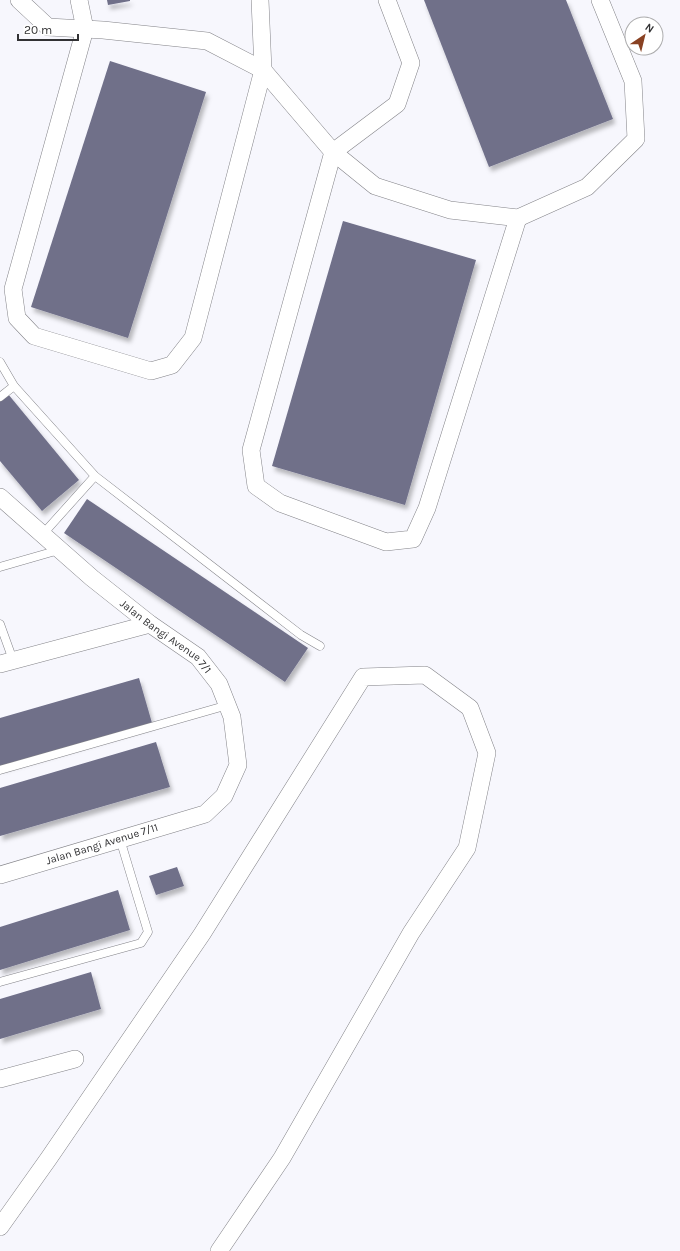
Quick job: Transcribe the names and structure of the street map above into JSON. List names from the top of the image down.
{
  "streets": {
    "street": ["Jalan Bangi Avenue 7/1", "Jalan Bangi Avenue 7/11"]
  },
  "crossings": [
    ["Jalan Bangi Avenue 7/1", "Jalan Bangi Avenue 7/11"]
  ],
  "scale_bar": "20 m",
  "north": "top right"
}
